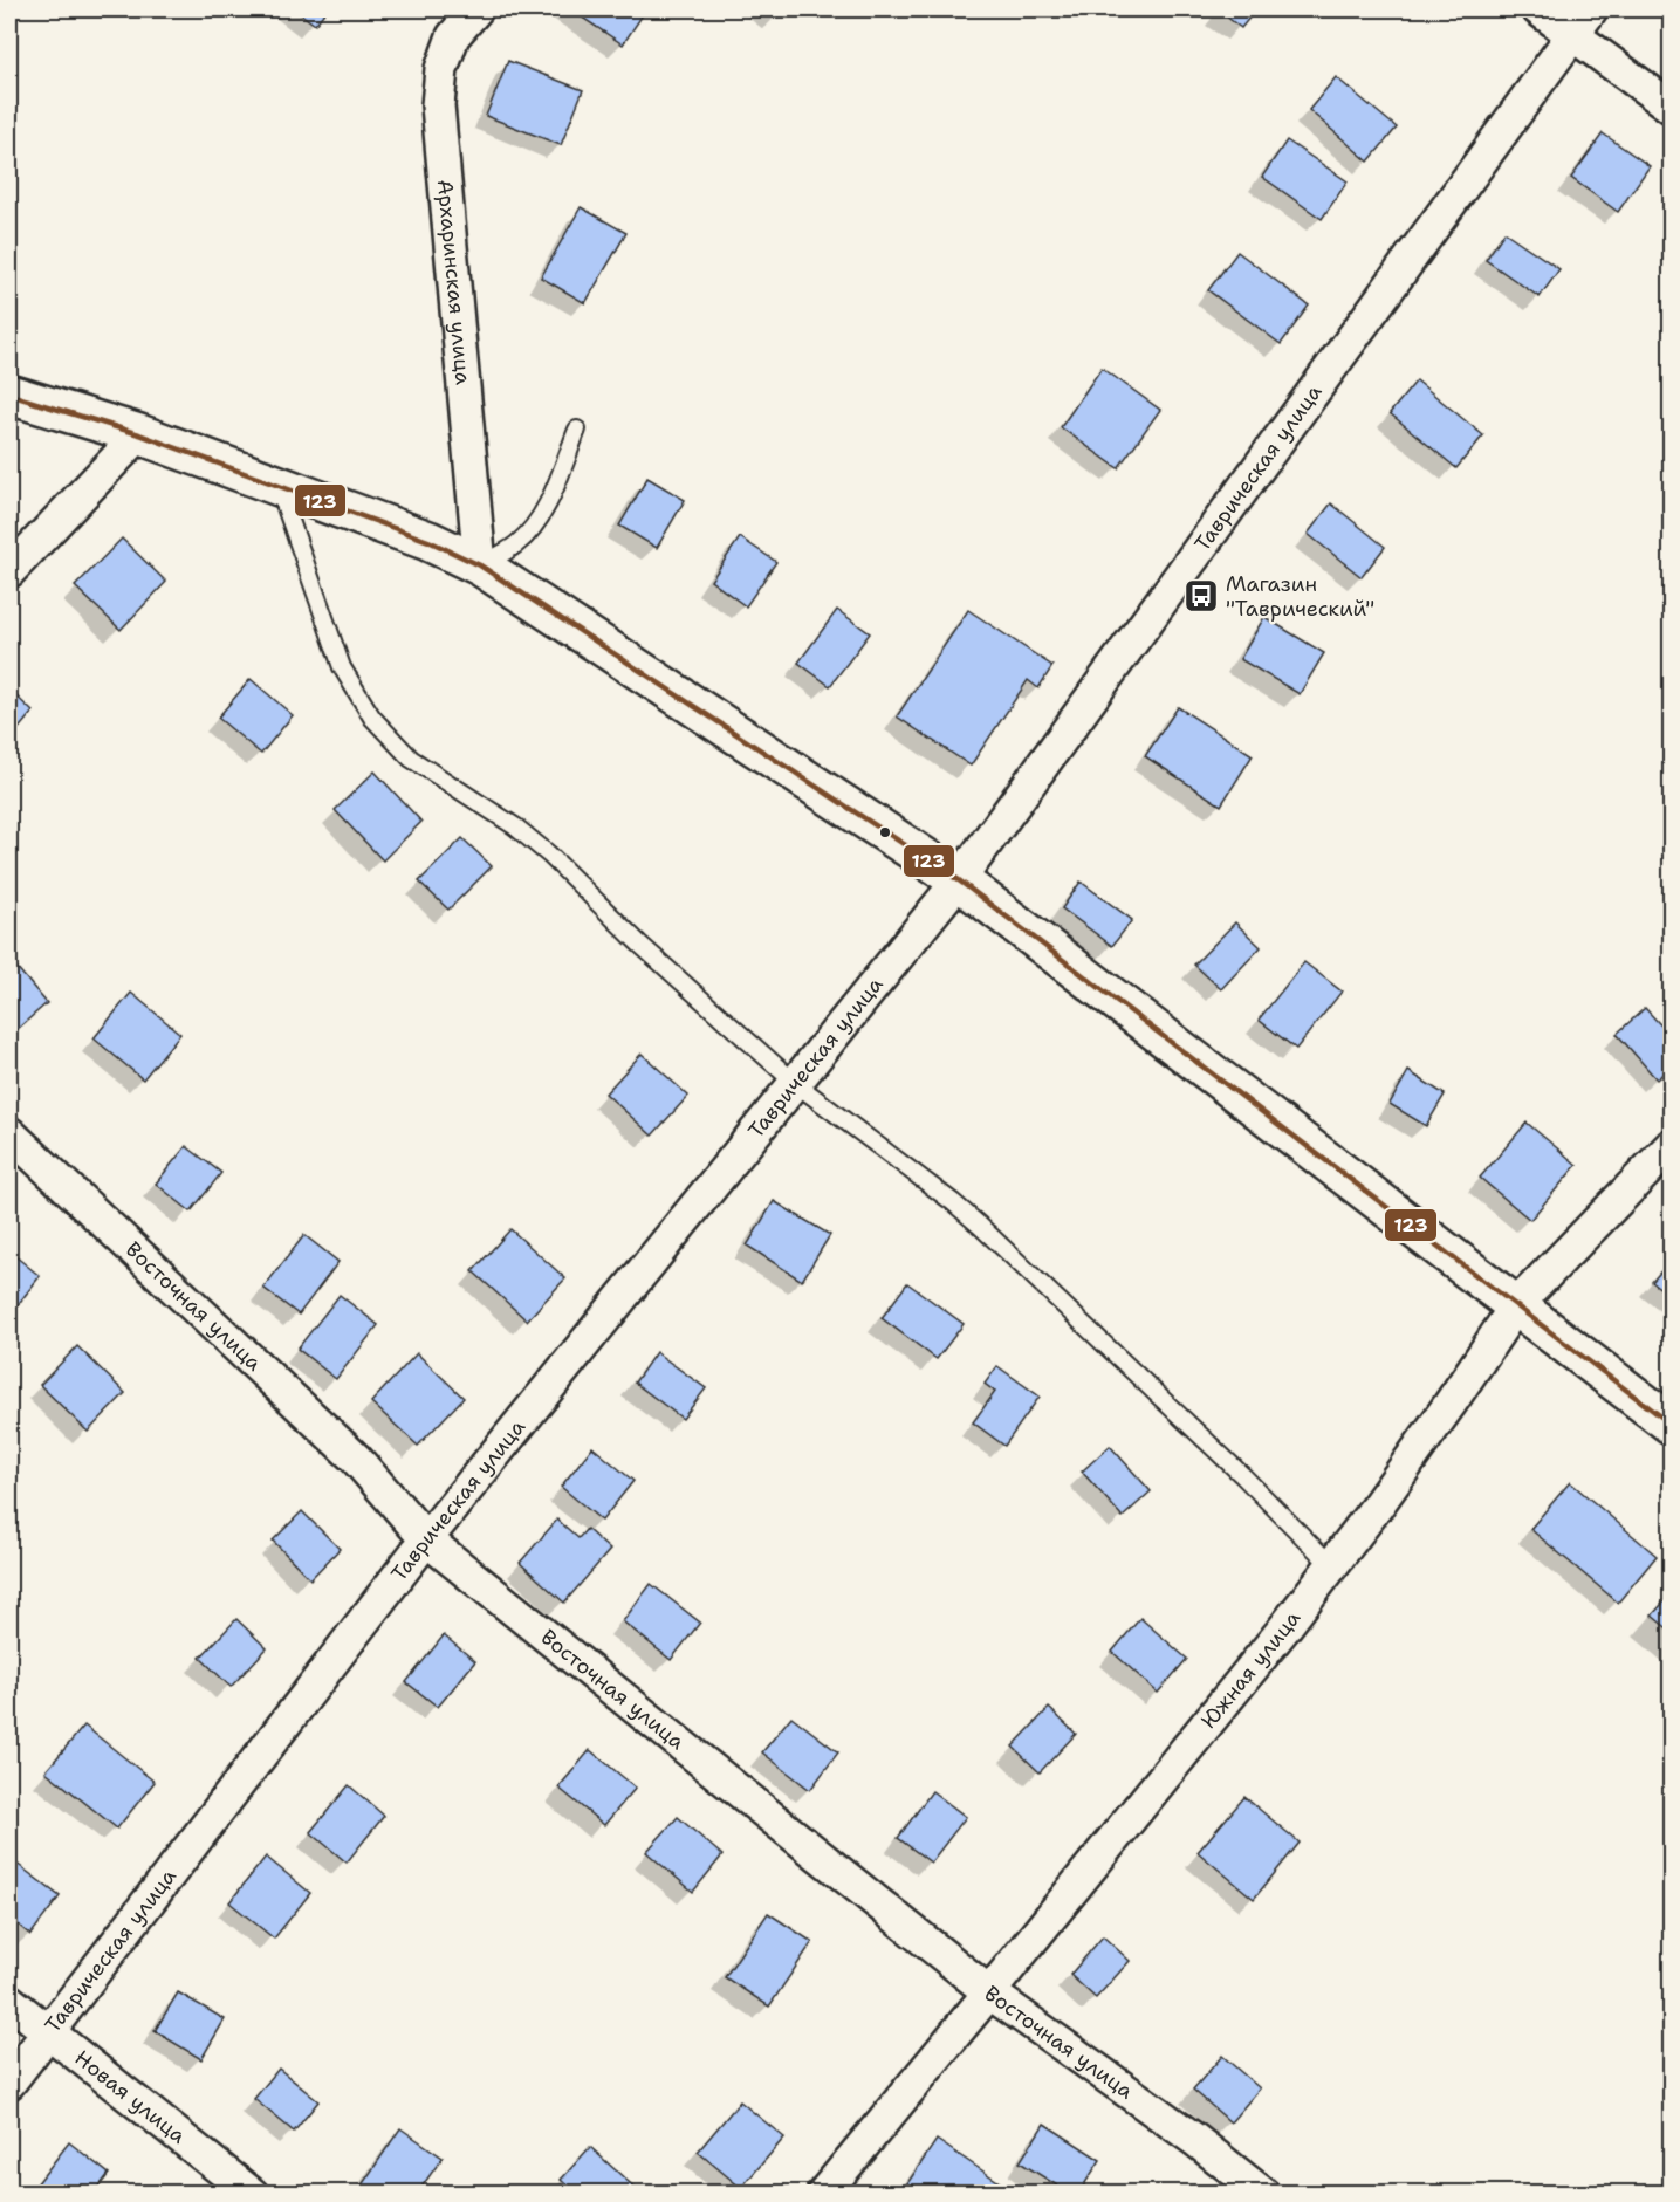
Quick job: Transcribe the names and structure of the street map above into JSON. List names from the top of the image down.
{
  "streets": {
    "street": [
      "Архаринская улица",
      "Таврическая улица",
      "Восточная улица",
      "Южная улица",
      "Новая улица"
    ]
  },
  "crossings": [
    ["Таврическая улица", "Восточная улица"],
    ["Таврическая улица", "Новая улица"],
    ["Восточная улица", "Южная улица"]
  ],
  "places": {
    "bus stop": ["Магазин \"Таврический\""]
  },
  "lines": ["transit line 123"]
}
